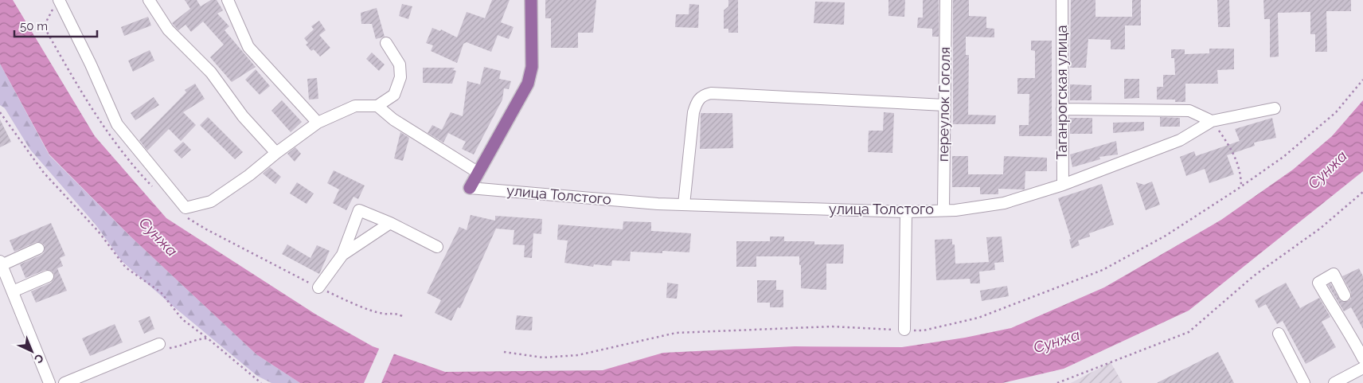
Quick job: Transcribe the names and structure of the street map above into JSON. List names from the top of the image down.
{
  "streets": {
    "street": ["Таганрогская улица", "переулок Гоголя", "улица Толстого"]
  },
  "crossings": [
    ["Таганрогская улица", "улица Толстого"],
    ["переулок Гоголя", "улица Толстого"]
  ],
  "water": ["Сунжа"],
  "scale_bar": "50 m",
  "north": "bottom right"
}
